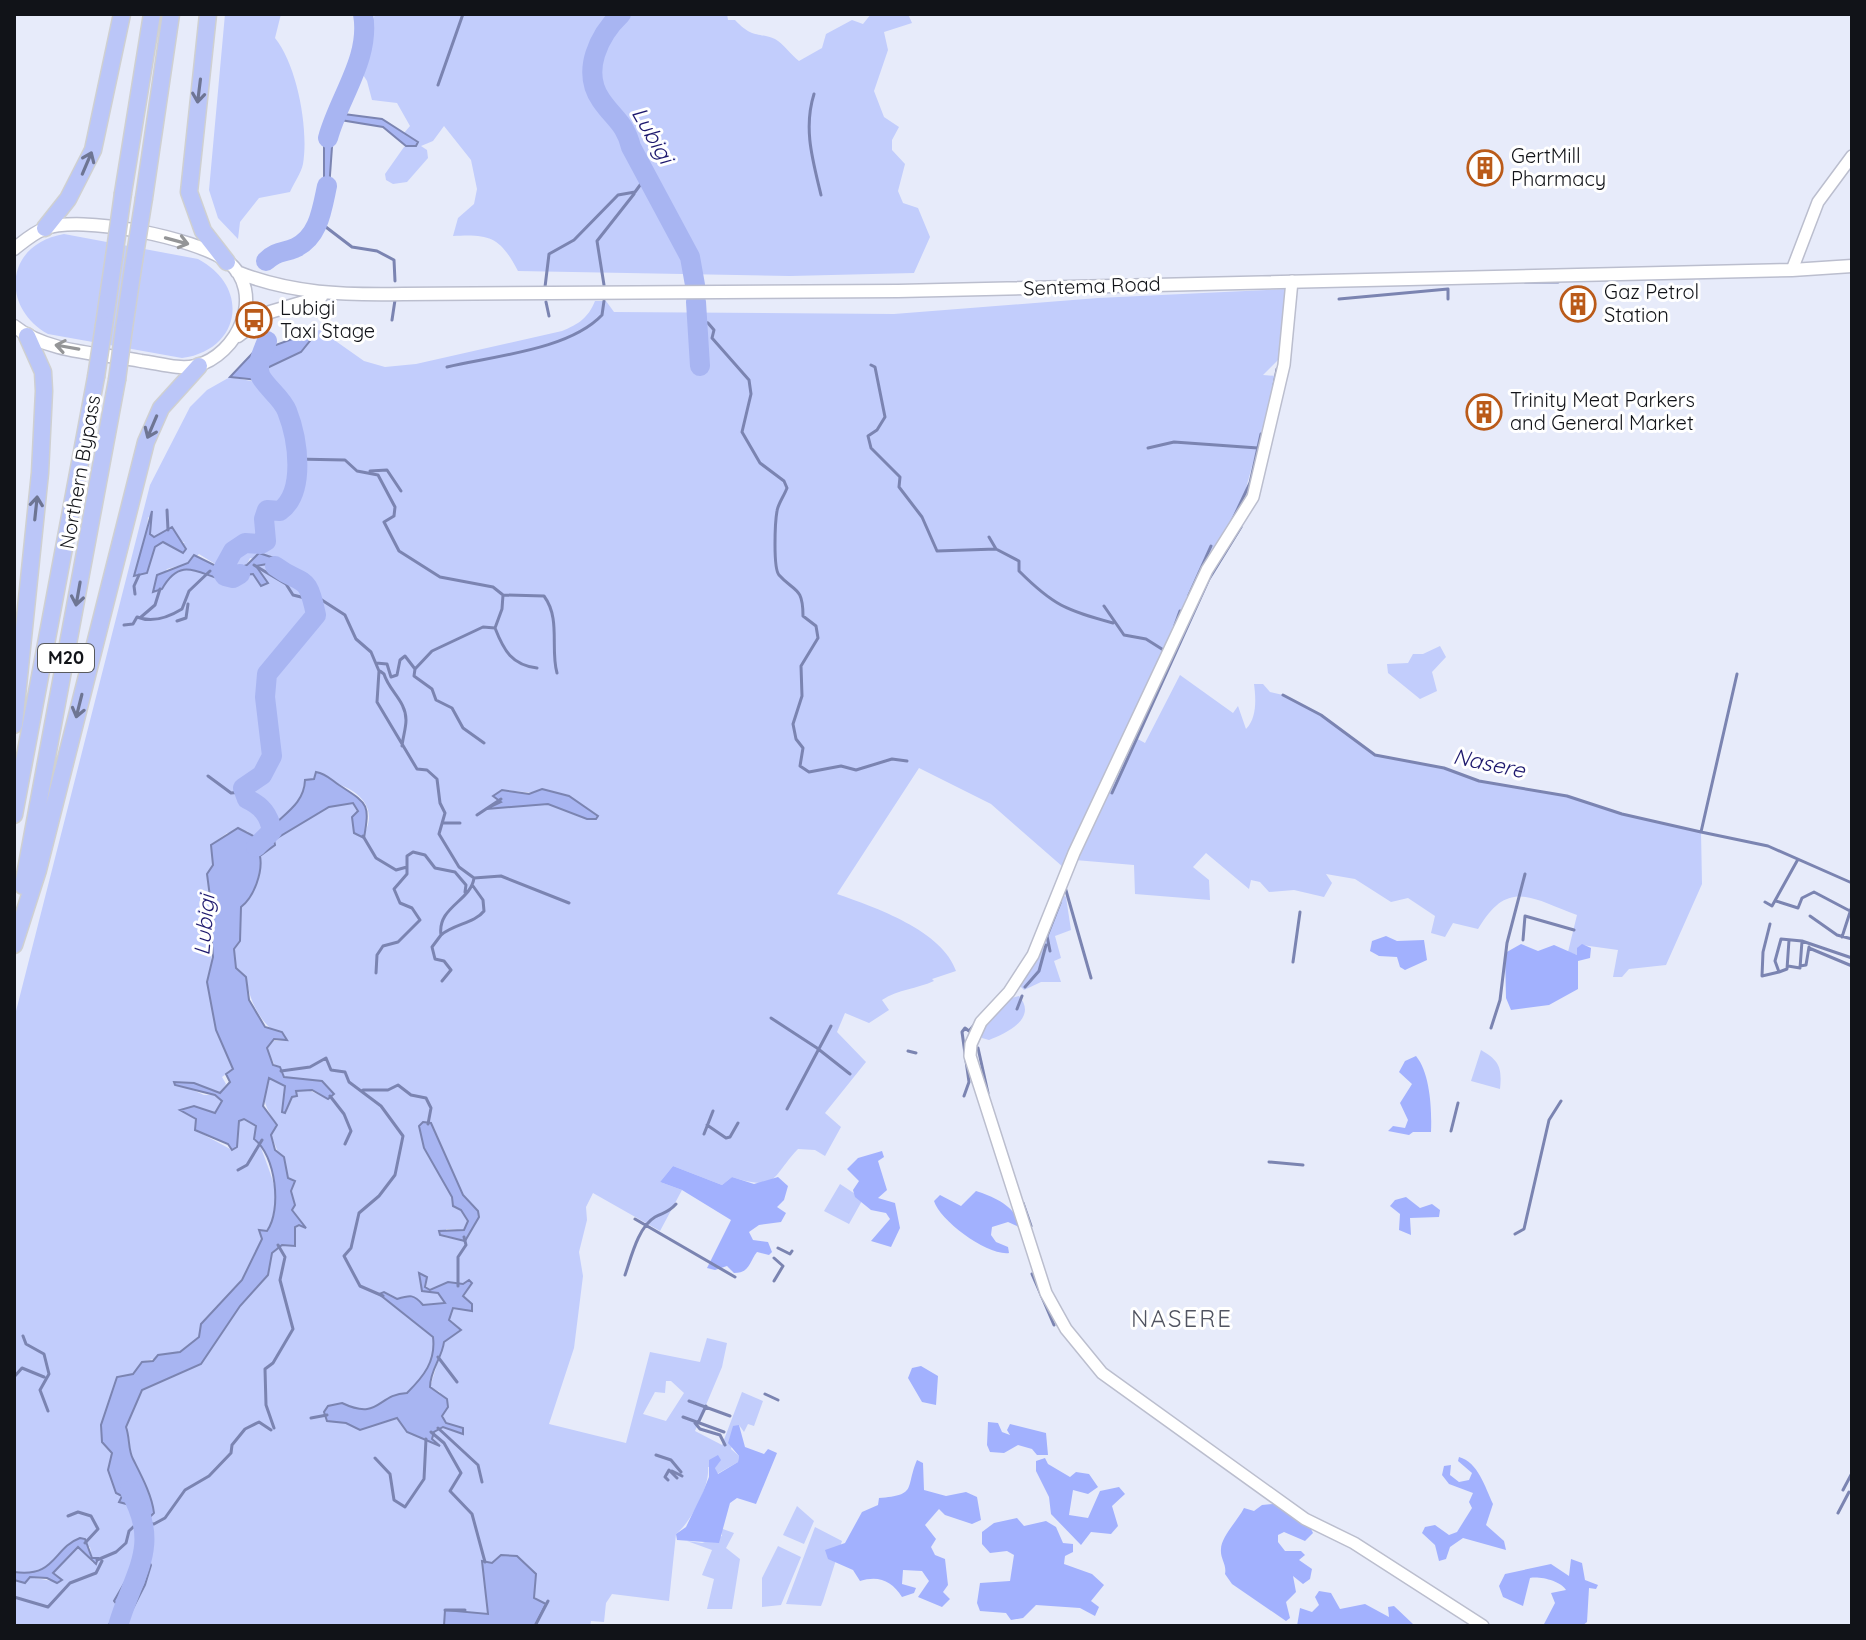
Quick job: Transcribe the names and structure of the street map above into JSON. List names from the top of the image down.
{
  "streets": {
    "highway": ["Northern Bypass", "M20"],
    "main road": ["Sentema Road"]
  },
  "districts": ["NASERE"],
  "water": ["Lubigi", "Nasere"],
  "places": {
    "building": ["GertMill Pharmacy", "Gaz Petrol Station", "Trinity Meat Parkers and General Market"],
    "bus stop": ["Lubigi Taxi Stage"]
  }
}
